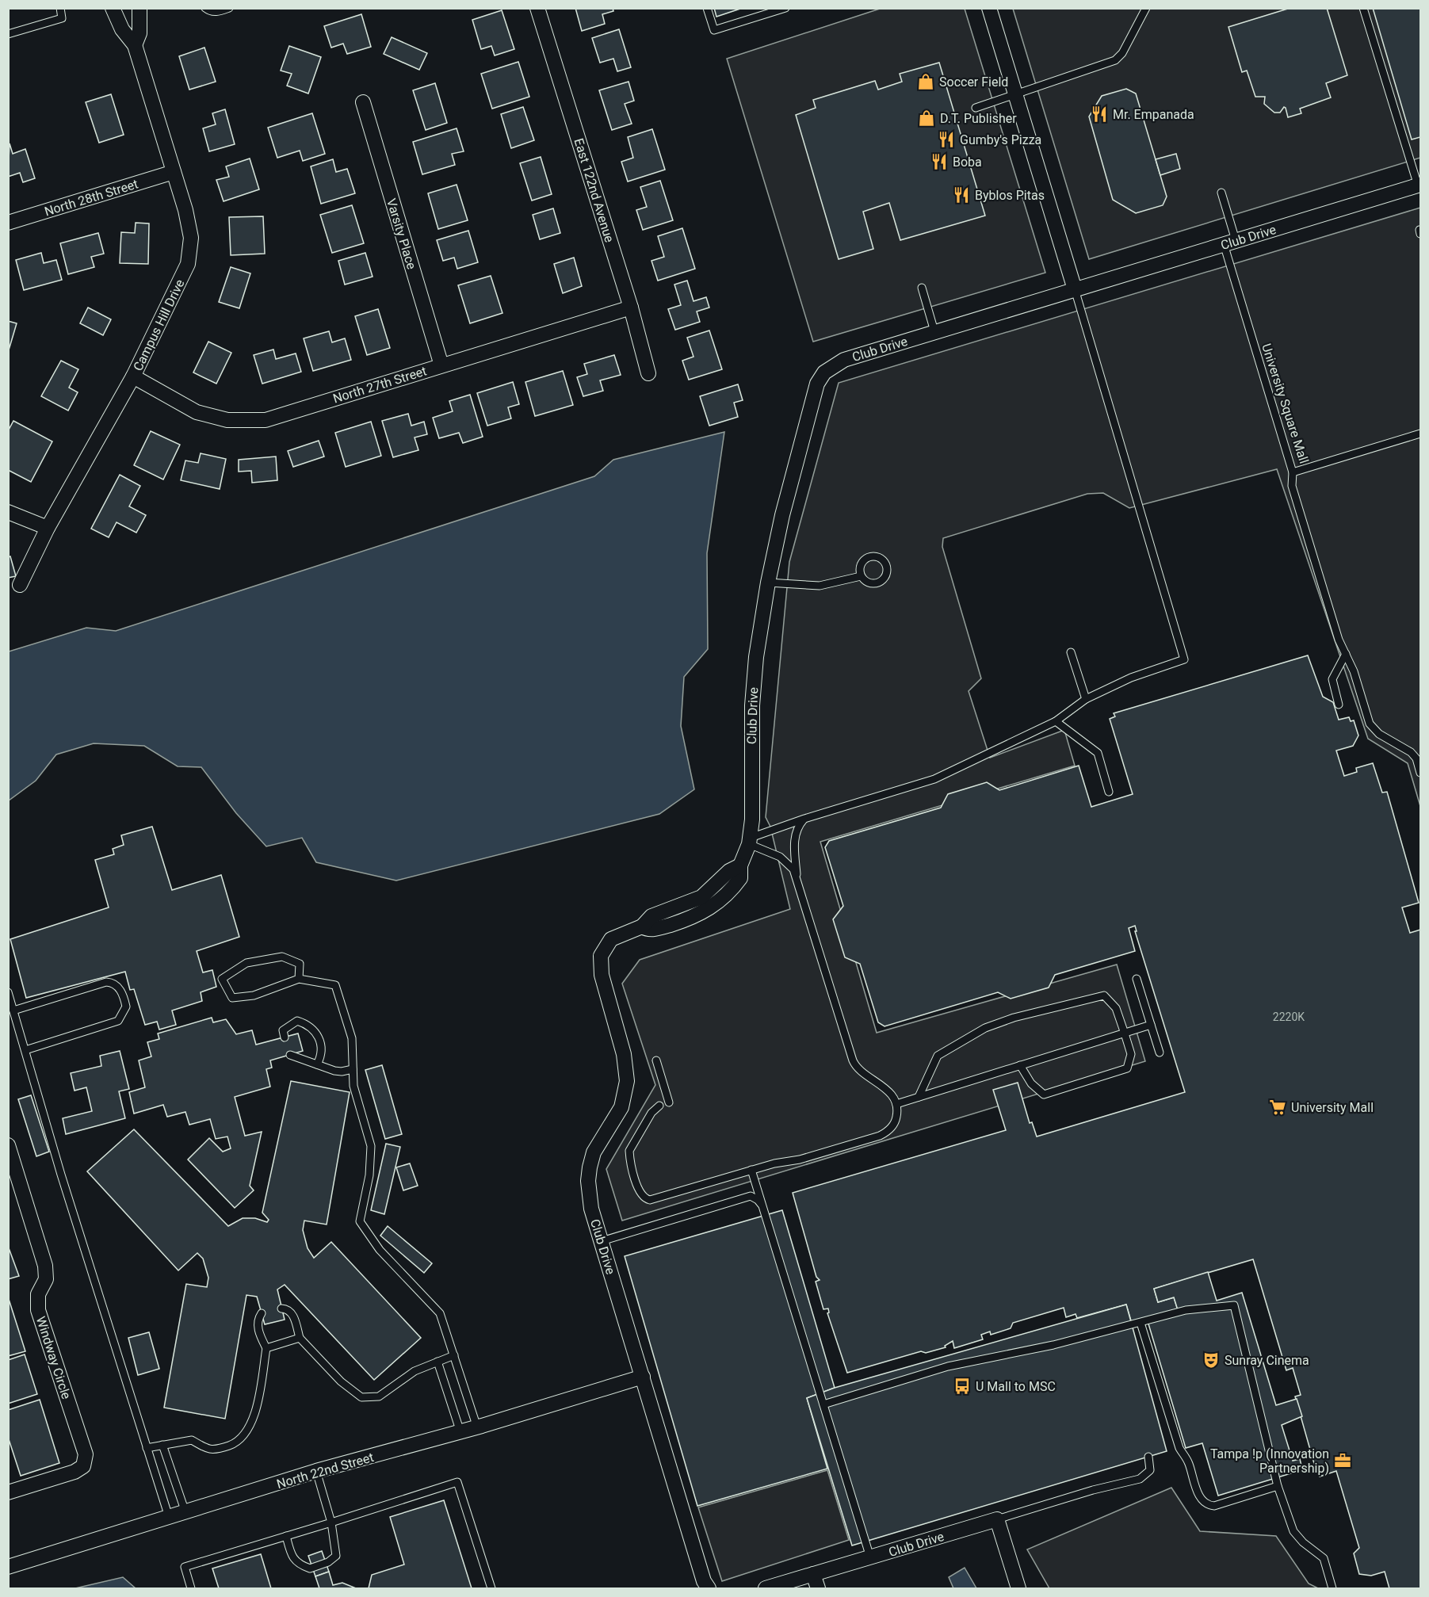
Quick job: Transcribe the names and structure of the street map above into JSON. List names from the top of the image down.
{
  "streets": {
    "street": [
      "East 122nd Avenue",
      "North 28th Street",
      "Varsity Place",
      "Club Drive",
      "Campus Hill Drive",
      "North 27th Street",
      "Windway Circle",
      "North 22nd Street"
    ],
    "lane": ["University Square Mall"]
  },
  "crossings": [
    ["East 122nd Avenue", "North 27th Street"],
    ["North 28th Street", "Campus Hill Drive"],
    ["Varsity Place", "North 27th Street"],
    ["Club Drive", "University Square Mall"],
    ["Club Drive", "North 22nd Street"],
    ["Campus Hill Drive", "North 27th Street"]
  ],
  "places": {
    "shop": ["Soccer Field", "D.T. Publisher"],
    "restaurant": [
      "Mr. Empanada",
      "Gumby's Pizza",
      "Boba",
      "Byblos Pitas"
    ],
    "supermarket": ["University Mall"],
    "theatre": ["Sunray Cinema"],
    "bus stop": ["U Mall to MSC"],
    "office": ["Tampa !p (Innovation Partnership)"]
  },
  "house_numbers": ["2220K"]
}
